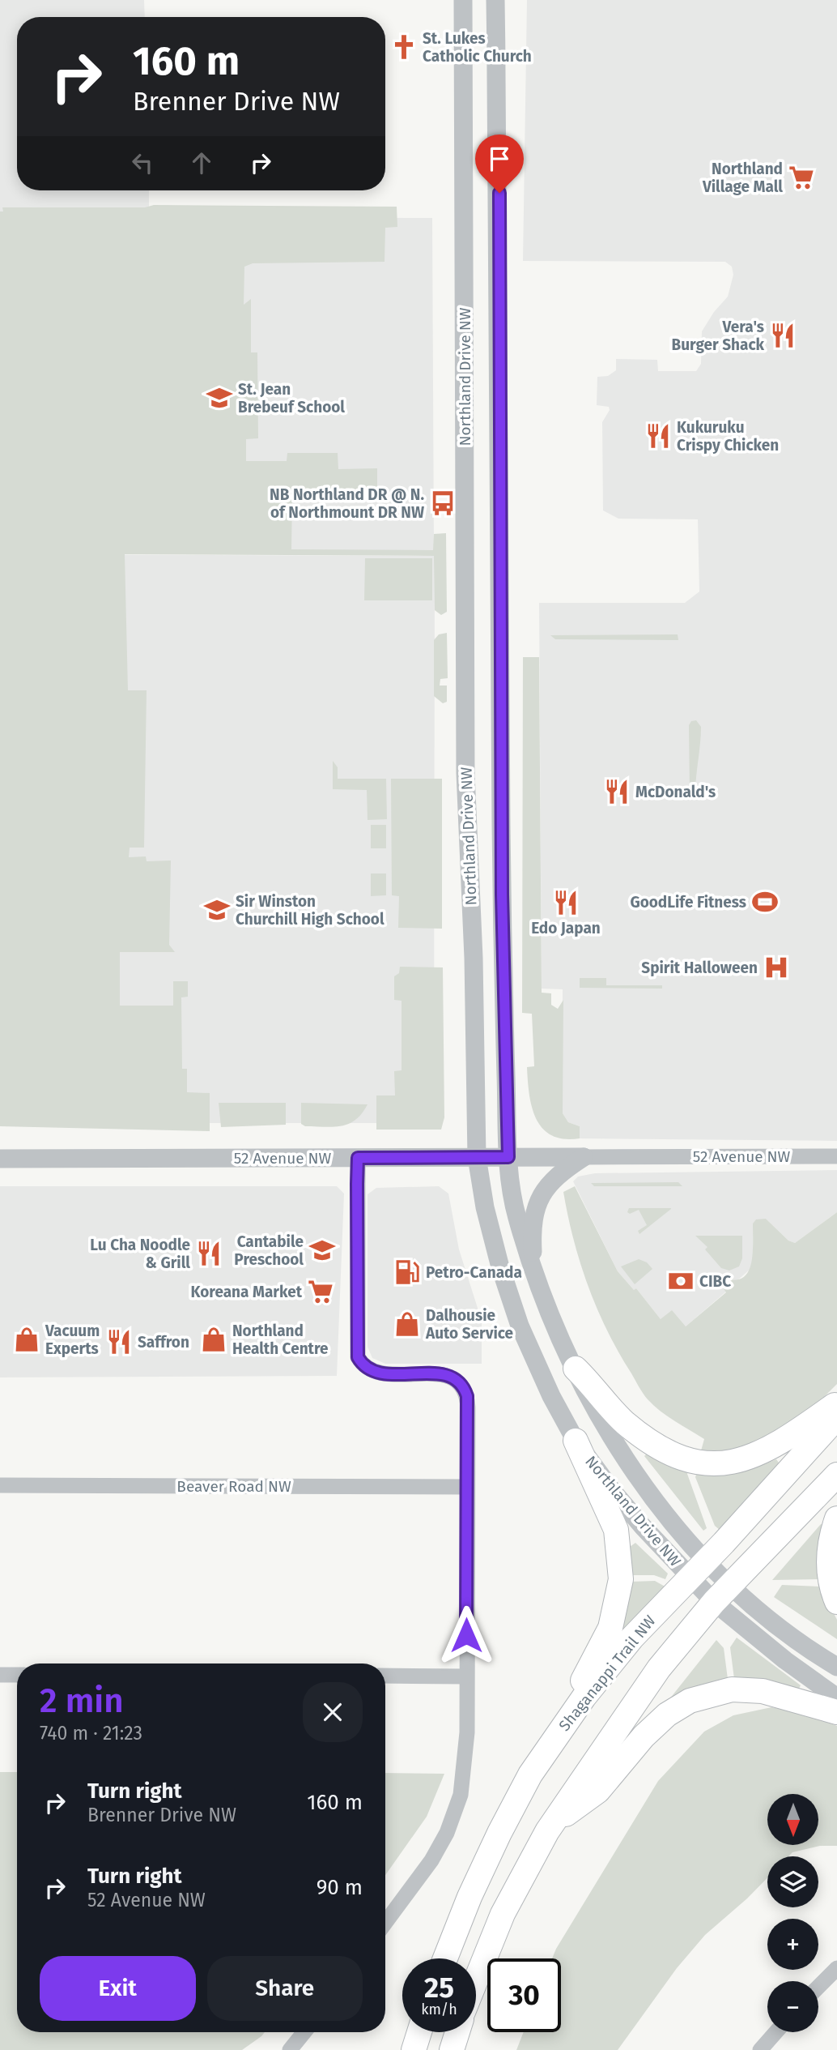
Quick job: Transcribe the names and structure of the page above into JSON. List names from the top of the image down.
{
  "streets": {
    "main road": ["Shaganappi Trail NW"],
    "street": ["Northland Drive NW", "52 Avenue NW", "Beaver Road NW"]
  },
  "crossings": [
    ["Northland Drive NW", "52 Avenue NW"],
    ["Northland Drive NW", "Shaganappi Trail NW"]
  ],
  "places": {
    "church": ["St. Lukes Catholic Church"],
    "supermarket": ["Northland Village Mall", "Koreana Market"],
    "restaurant": [
      "Vera's Burger Shack",
      "Kukuruku Crispy Chicken",
      "McDonald's",
      "Edo Japan",
      "Lu Cha Noodle & Grill",
      "Saffron"
    ],
    "school or university": ["St. Jean Brebeuf School", "Sir Winston Churchill High School", "Cantabile Preschool"],
    "bus stop": ["NB Northland DR @ N. of Northmount DR NW"],
    "sports": ["GoodLife Fitness"],
    "hospital": ["Spirit Halloween"],
    "fuel station": ["Petro-Canada"],
    "bank": ["CIBC"],
    "shop": ["Dalhousie Auto Service", "Vacuum Experts", "Northland Health Centre"]
  },
  "north": "bottom",
  "page": {
    "turn": ["160 m", "Brenner Drive NW"],
    "heading": ["2 min", "740 m · 21:23"],
    "list": [
      {
        "name": "Turn right",
        "note": "Brenner Drive NW",
        "value": "160 m"
      },
      {
        "name": "Turn right",
        "note": "52 Avenue NW",
        "value": "90 m"
      }
    ],
    "map_buttons": ["+", "−"],
    "buttons": ["Exit", "Share"],
    "speed": "25 km/h",
    "limit": "30"
  }
}
